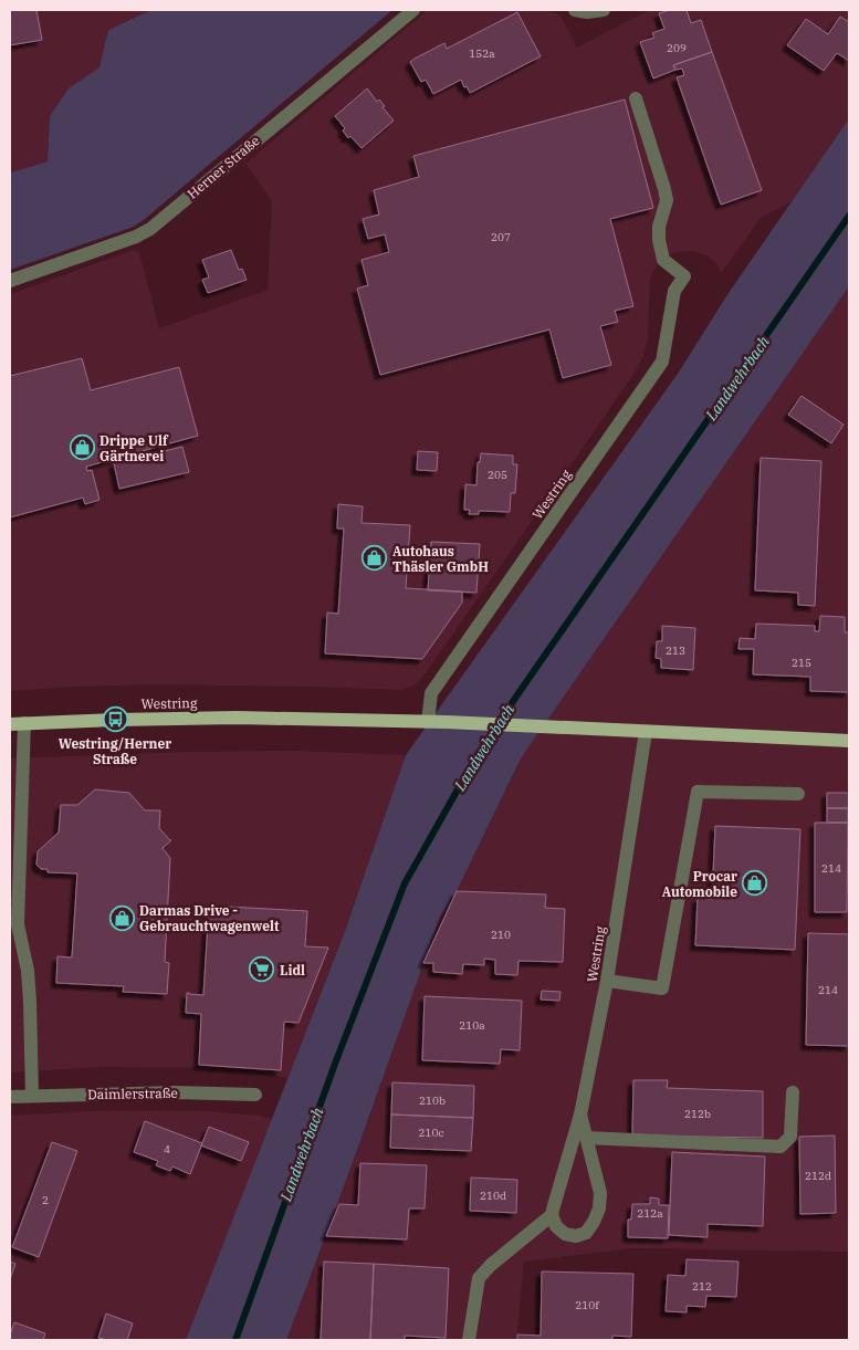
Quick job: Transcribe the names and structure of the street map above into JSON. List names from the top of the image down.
{
  "streets": {
    "main road": ["Westring"],
    "street": ["Herner Straße", "Daimlerstraße"]
  },
  "water": ["Landwehrbach"],
  "places": {
    "shop": [
      "Drippe Ulf Gärtnerei",
      "Autohaus Thäsler GmbH",
      "Procar Automobile",
      "Darmas Drive - Gebrauchtwagenwelt"
    ],
    "bus stop": ["Westring/Herner Straße"],
    "supermarket": ["Lidl"]
  },
  "house_numbers": [
    "209",
    "152a",
    "207",
    "205",
    "213",
    "215",
    "214",
    "210",
    "214",
    "210a",
    "210b",
    "212b",
    "210c",
    "4",
    "212d",
    "210d",
    "2",
    "212a",
    "212",
    "210f"
  ]
}
